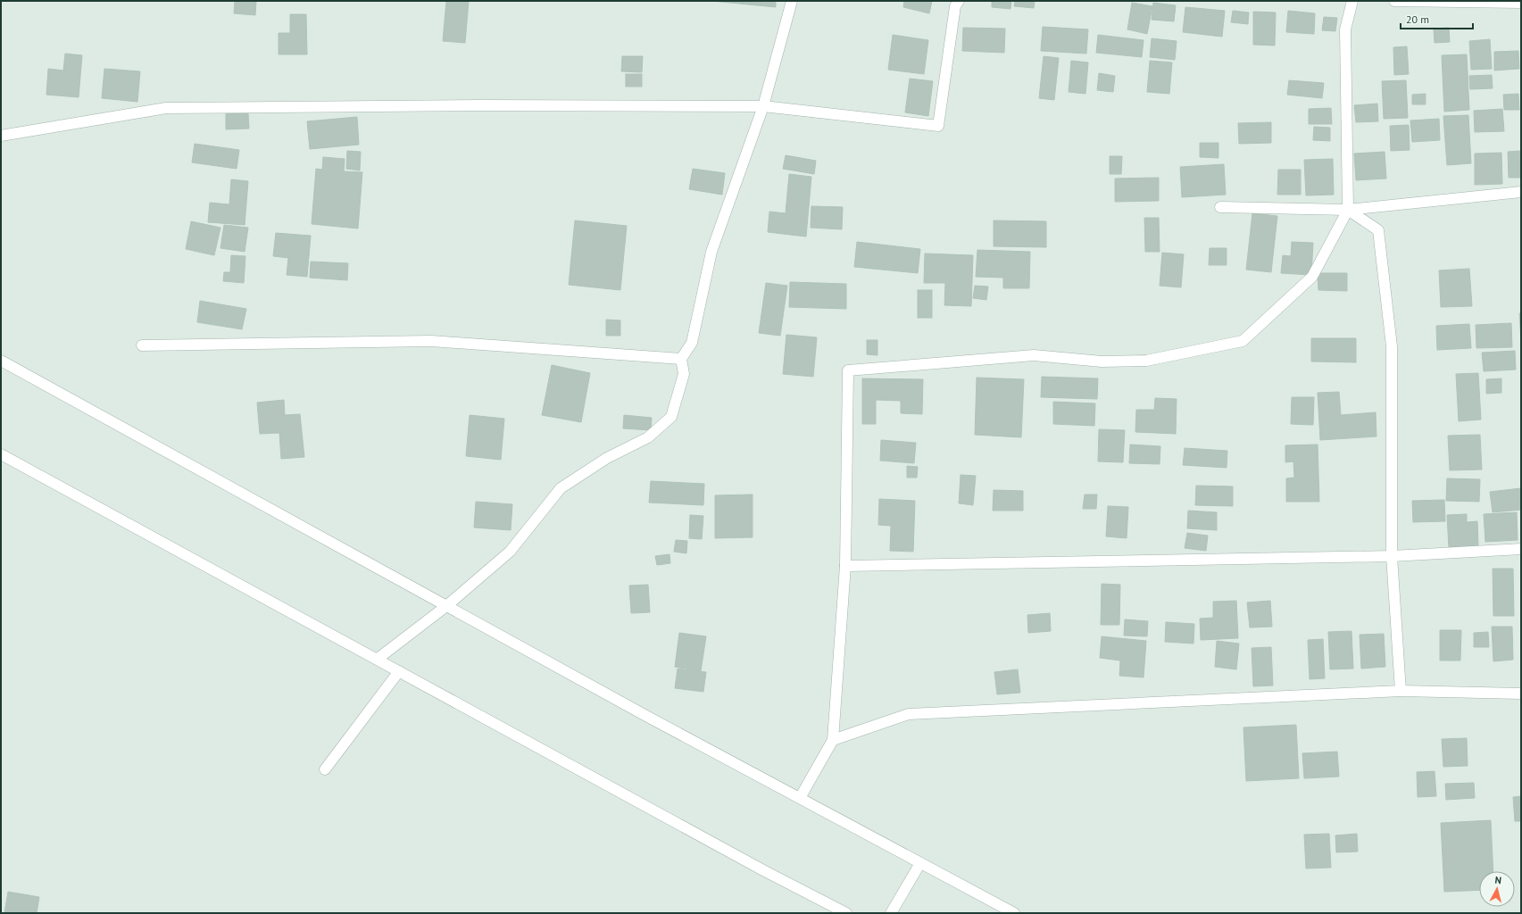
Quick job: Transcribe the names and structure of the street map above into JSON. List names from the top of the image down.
{
  "scale_bar": "20 m",
  "north": "top"
}
